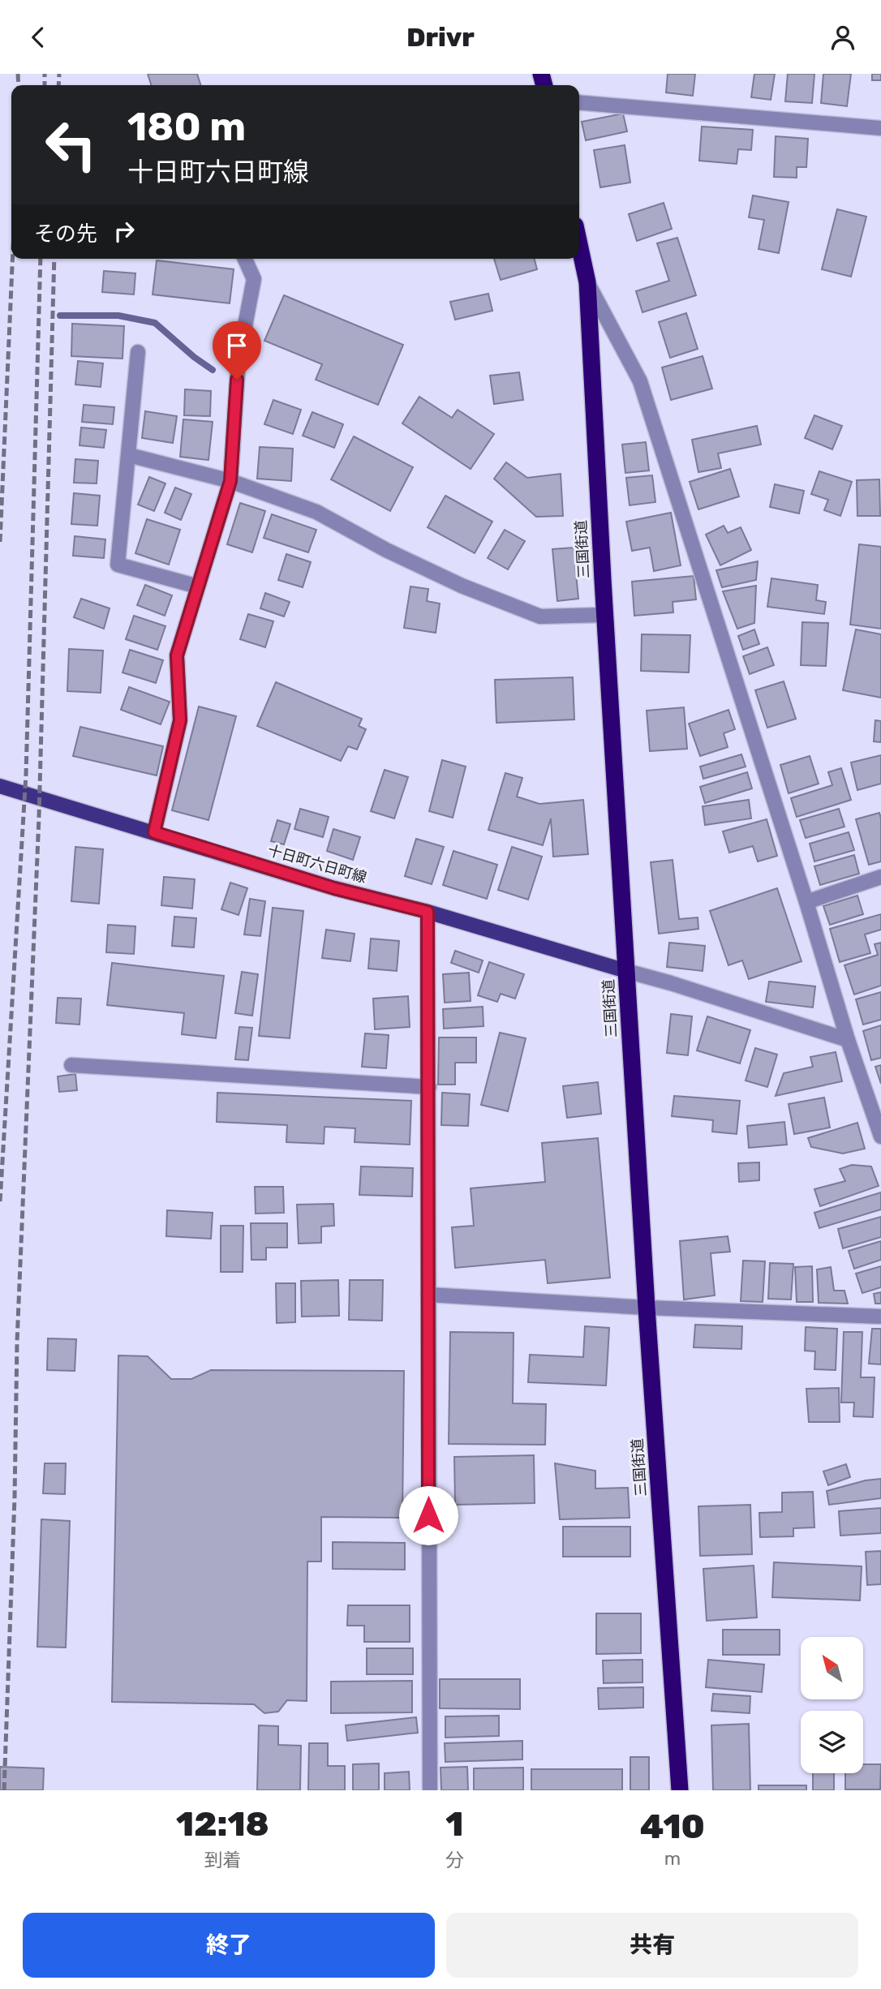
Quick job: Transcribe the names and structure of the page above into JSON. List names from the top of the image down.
{
  "streets": {
    "highway": ["三国街道"],
    "main road": ["十日町六日町線"]
  },
  "crossings": [
    ["三国街道", "十日町六日町線"]
  ],
  "north": "top left",
  "page": {
    "header": "Drivr",
    "turn": ["180 m", "十日町六日町線"],
    "then": "その先",
    "eta": [
      "12:18",
      "到着",
      "1",
      "分",
      "410",
      "m"
    ],
    "buttons": ["終了", "共有"]
  }
}
